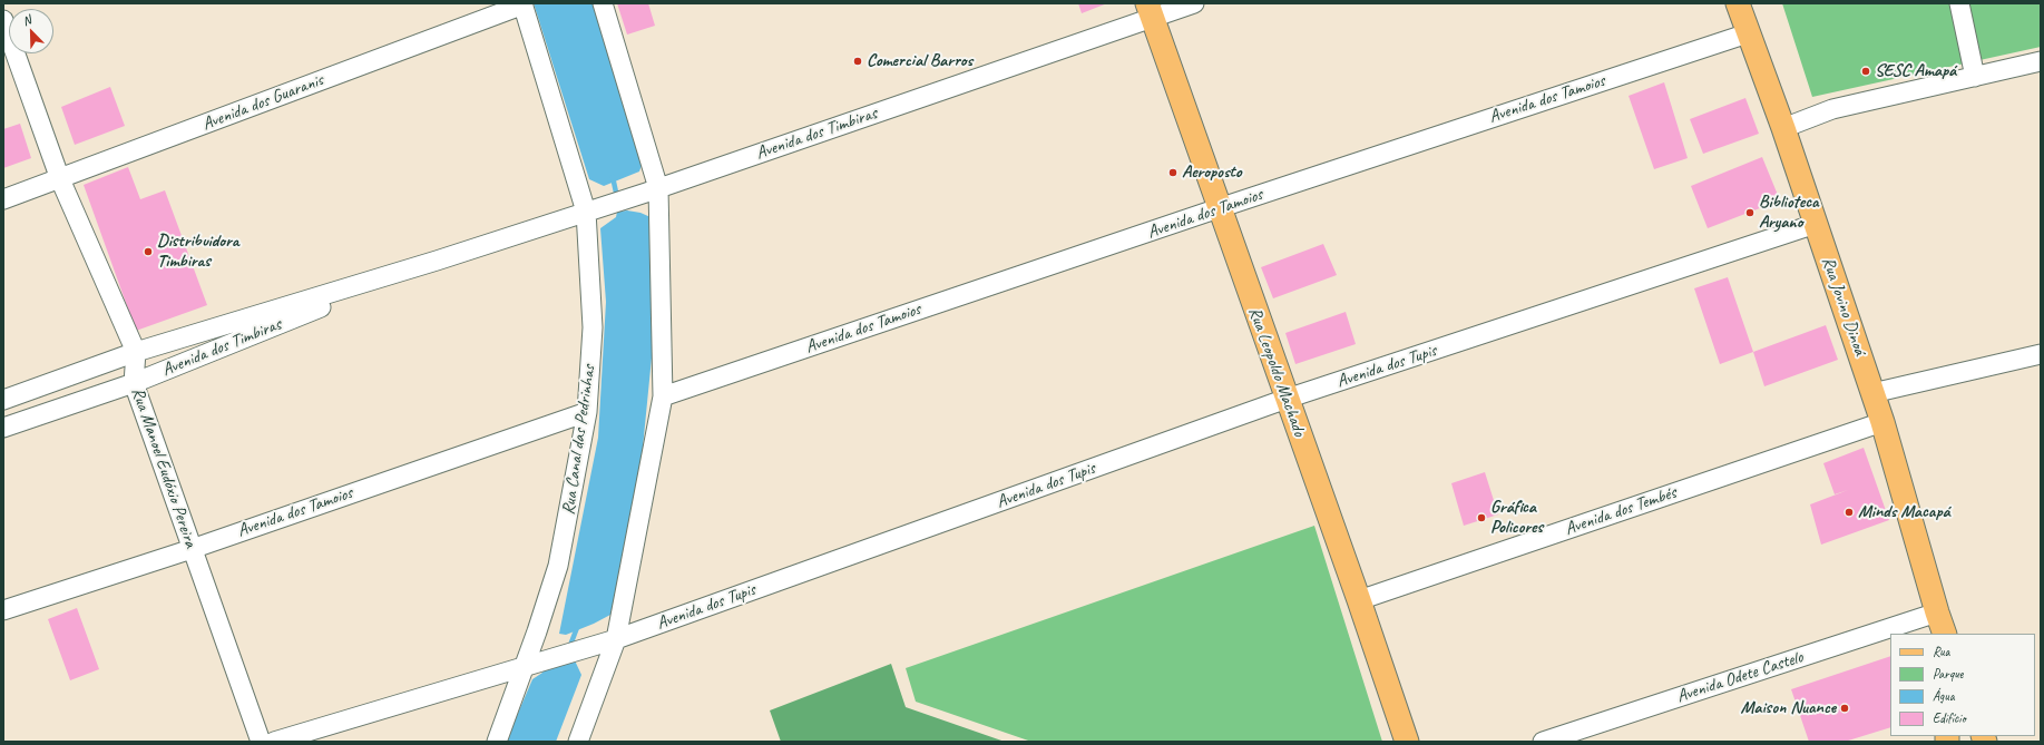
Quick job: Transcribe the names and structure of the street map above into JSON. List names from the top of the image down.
{
  "streets": {
    "main road": ["Rua Jovino Dinoá", "Rua Leopoldo Machado"],
    "street": [
      "Avenida dos Tamoios",
      "Avenida dos Guaranis",
      "Avenida dos Timbiras",
      "Avenida dos Tupis",
      "Rua Canal das Pedrinhas",
      "Rua Manoel Eudóxio Pereira",
      "Avenida dos Tembés",
      "Avenida Odete Castelo"
    ]
  },
  "crossings": [
    ["Avenida dos Tamoios", "Rua Jovino Dinoá"],
    ["Avenida dos Tamoios", "Rua Leopoldo Machado"],
    ["Avenida dos Tamoios", "Rua Canal das Pedrinhas"],
    ["Avenida dos Tamoios", "Rua Manoel Eudóxio Pereira"],
    ["Avenida dos Guaranis", "Rua Canal das Pedrinhas"],
    ["Avenida dos Guaranis", "Rua Manoel Eudóxio Pereira"],
    ["Avenida dos Timbiras", "Rua Leopoldo Machado"],
    ["Avenida dos Timbiras", "Rua Canal das Pedrinhas"],
    ["Avenida dos Timbiras", "Rua Manoel Eudóxio Pereira"],
    ["Rua Jovino Dinoá", "Avenida dos Tupis"],
    ["Rua Jovino Dinoá", "Avenida dos Tembés"],
    ["Rua Jovino Dinoá", "Avenida Odete Castelo"],
    ["Avenida dos Tupis", "Rua Leopoldo Machado"],
    ["Avenida dos Tupis", "Rua Canal das Pedrinhas"],
    ["Rua Leopoldo Machado", "Avenida dos Tembés"]
  ],
  "places": [
    "Comercial Barros",
    "SESC Amapá",
    "Aeroposto",
    "Biblioteca Aryano",
    "Distribuidora Timbiras",
    "Minds Macapá",
    "Gráfica Policores",
    "Maison Nuance"
  ],
  "legend": [
    "Rua",
    "Parque",
    "Água",
    "Edifício"
  ],
  "north": "top left"
}
